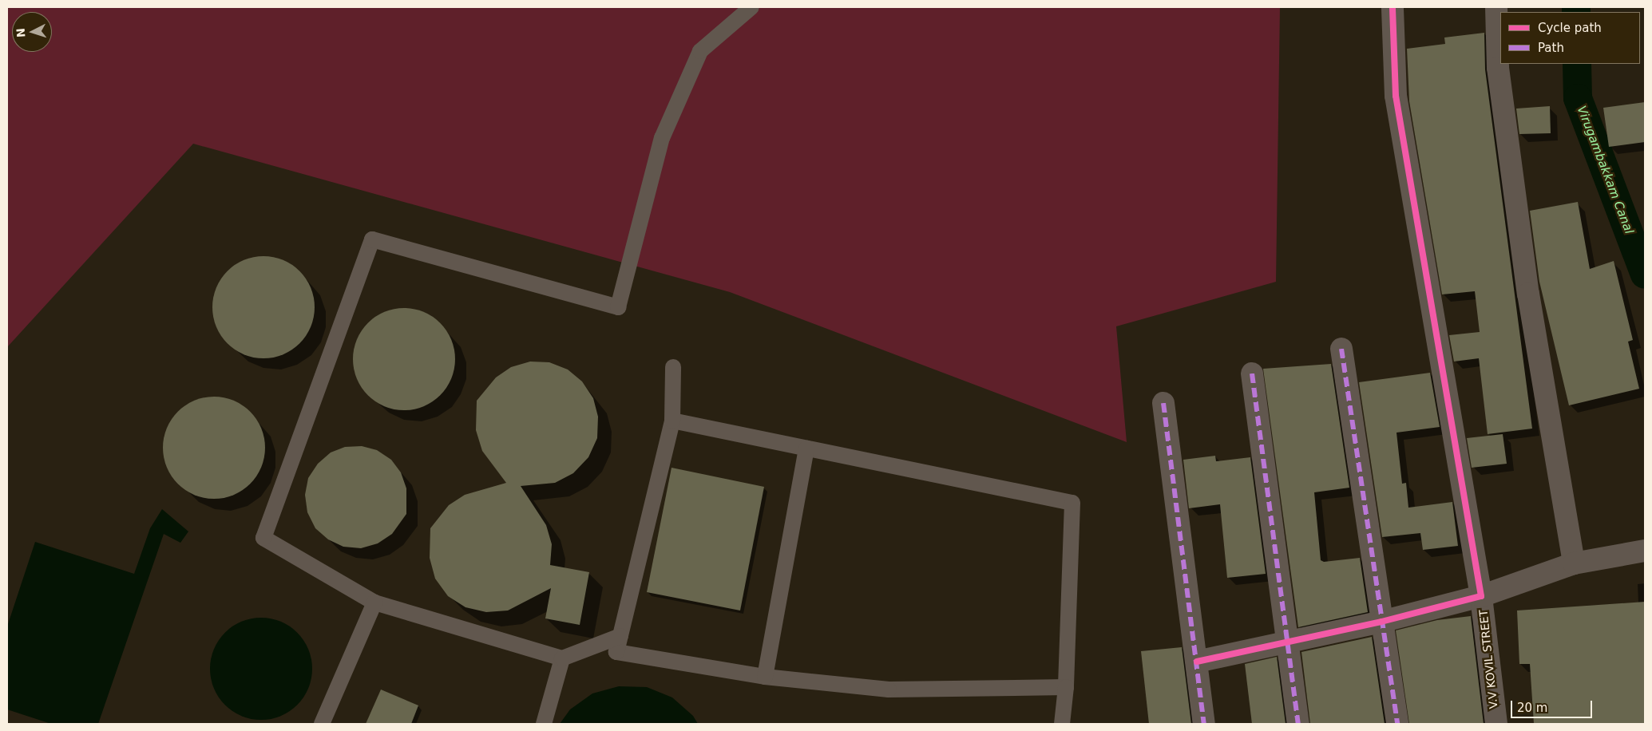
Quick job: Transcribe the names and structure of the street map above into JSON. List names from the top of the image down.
{
  "streets": {
    "street": ["V.V KOVIL STREET"]
  },
  "water": ["Virugambakkam Canal"],
  "legend": ["Cycle path", "Path"],
  "scale_bar": "20 m",
  "north": "left"
}
